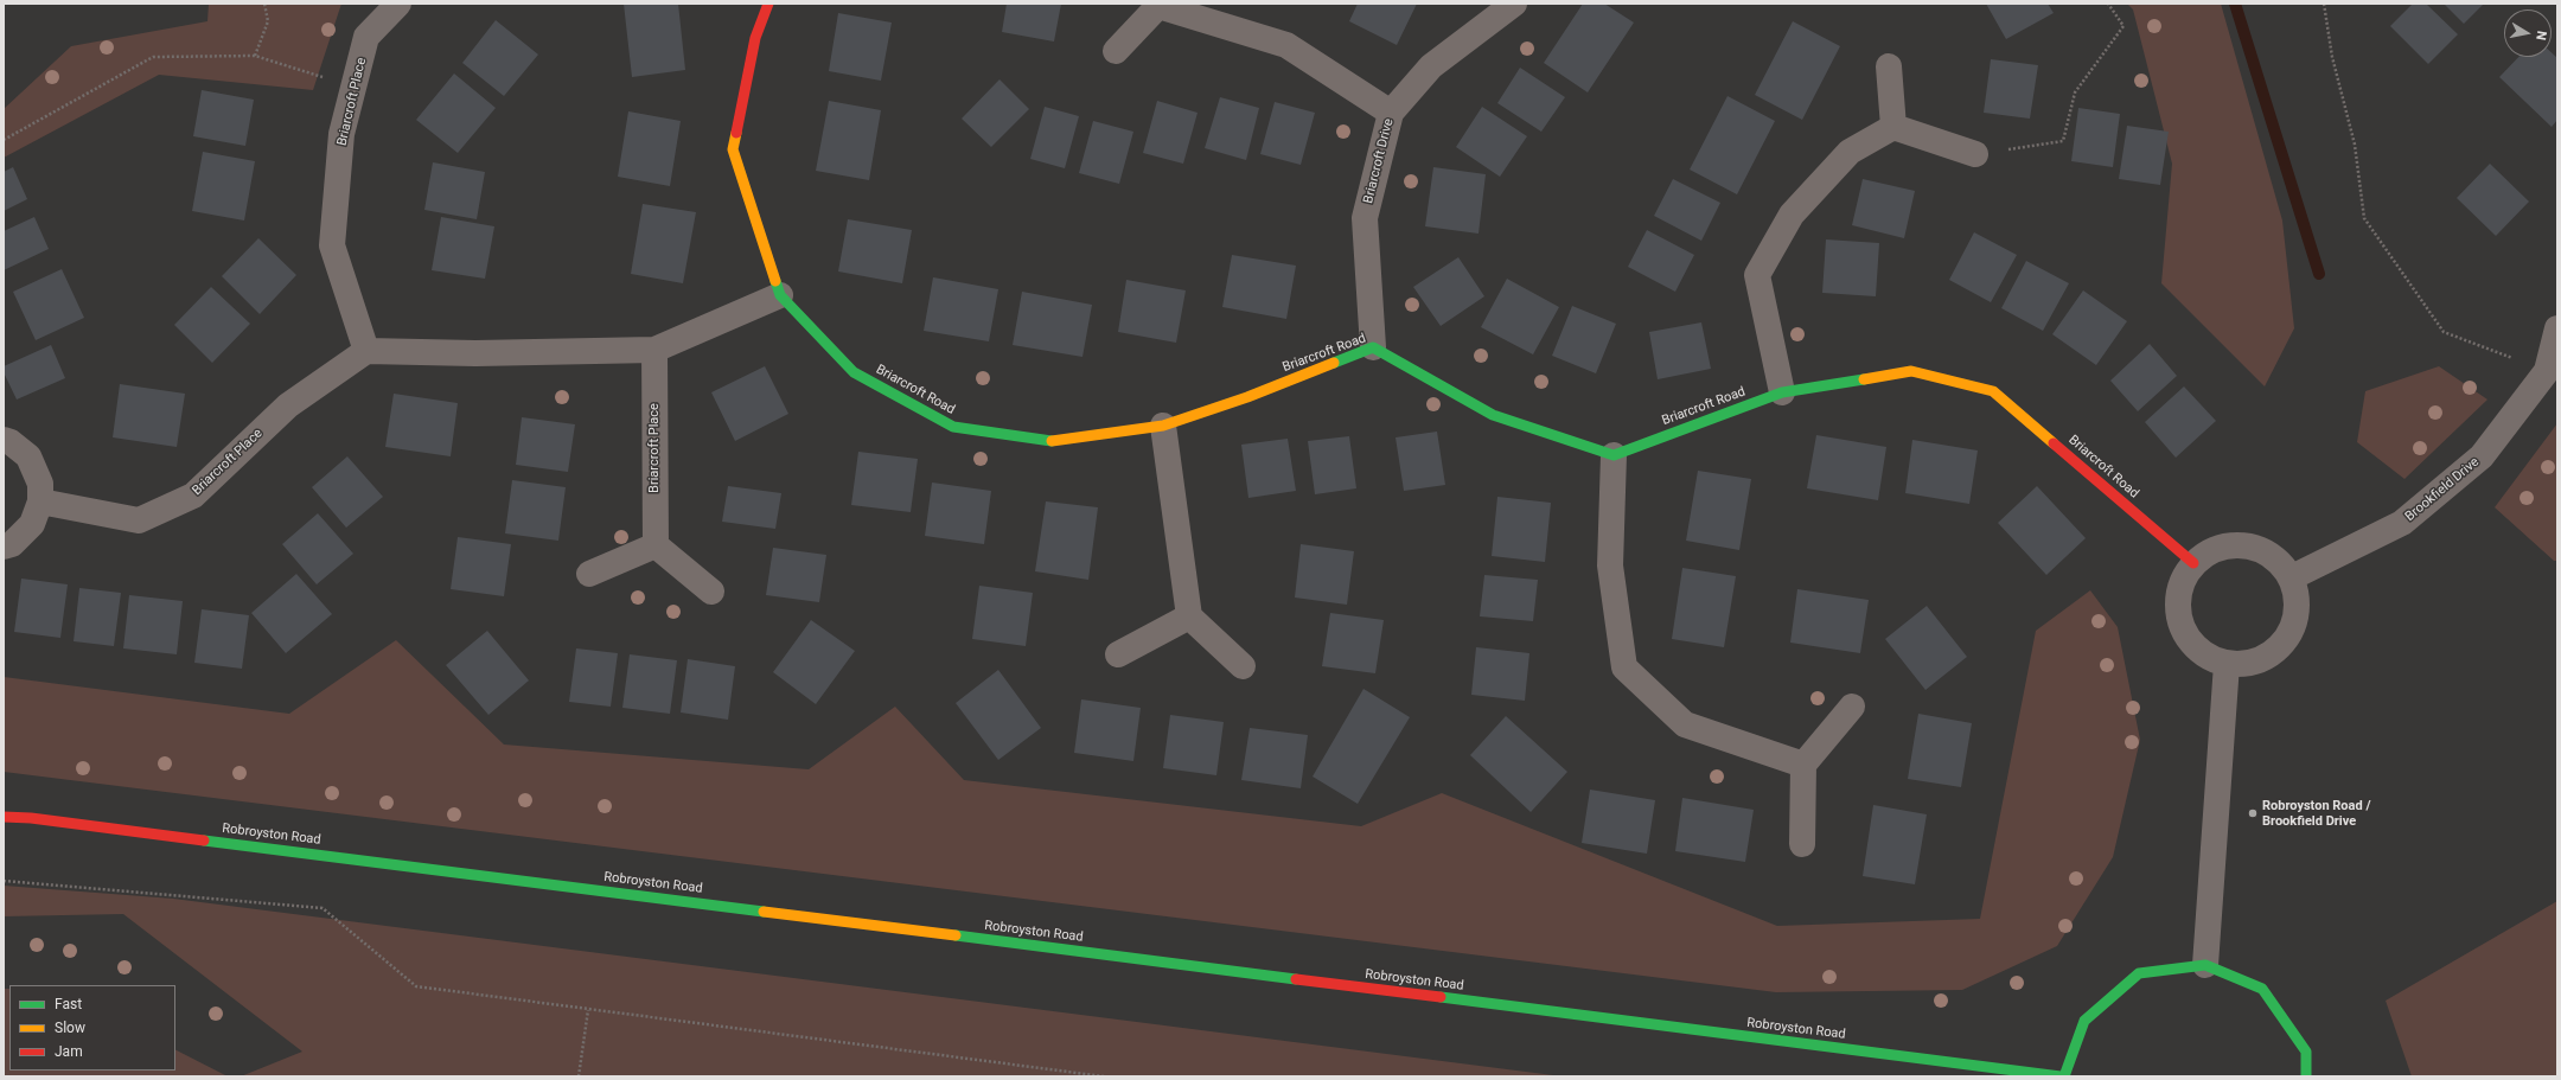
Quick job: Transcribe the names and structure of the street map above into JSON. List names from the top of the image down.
{
  "streets": {
    "main road": ["Briarcroft Road", "Robroyston Road"],
    "street": ["Briarcroft Place", "Briarcroft Drive", "Brookfield Drive"]
  },
  "crossings": [
    ["Briarcroft Drive", "Briarcroft Road"],
    ["Briarcroft Road", "Brookfield Drive"]
  ],
  "places": ["Robroyston Road / Brookfield Drive"],
  "legend": ["Fast", "Slow", "Jam"],
  "north": "right"
}
